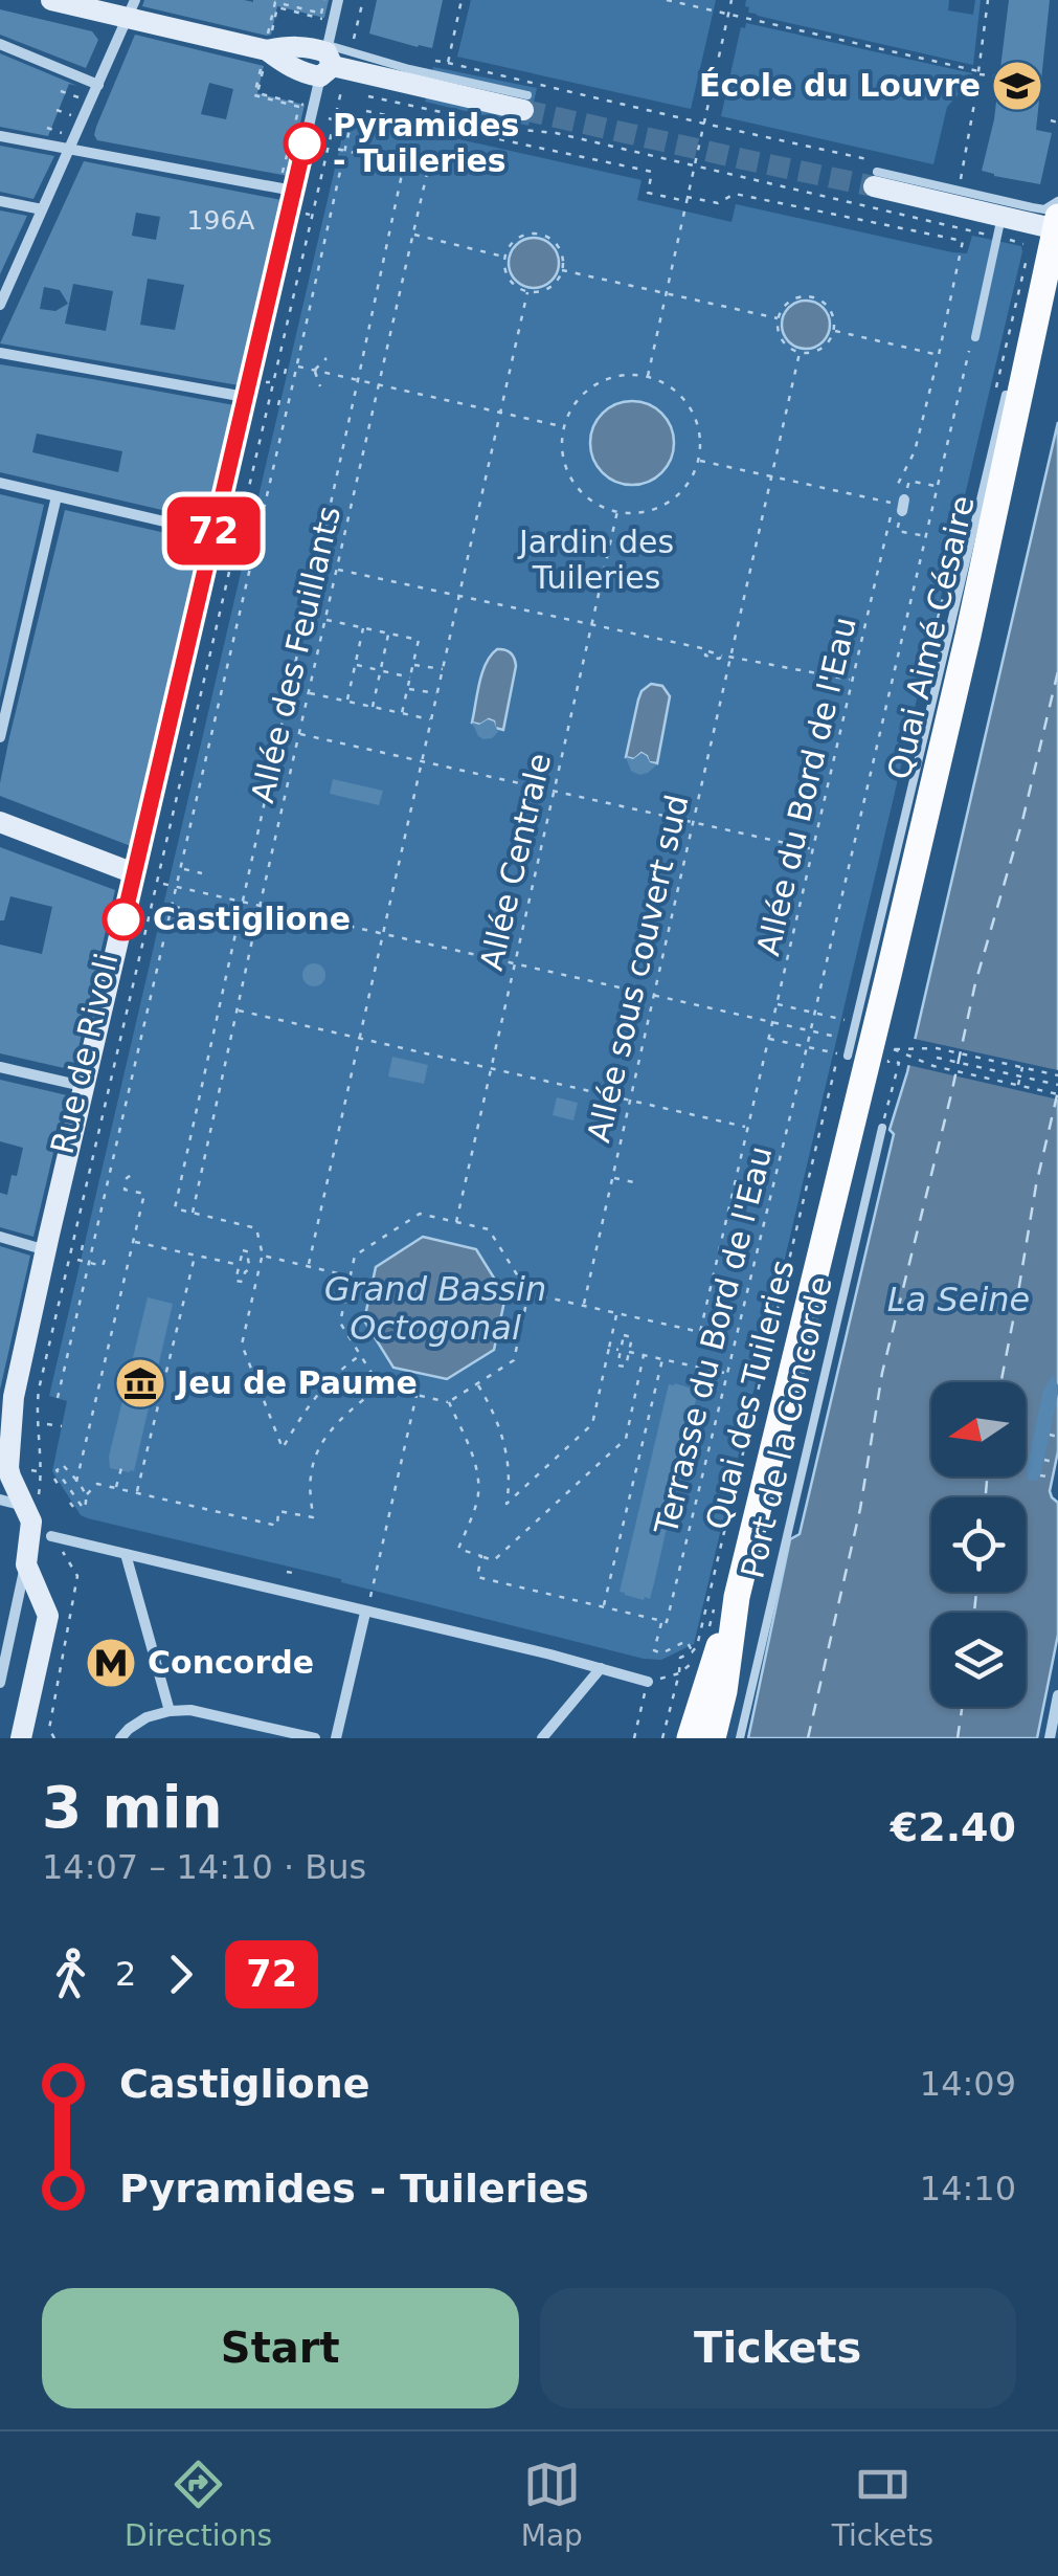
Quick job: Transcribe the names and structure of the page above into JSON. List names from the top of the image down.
{
  "streets": {
    "main road": ["Quai Aimé Césaire", "Quai des Tuileries"],
    "street": ["Rue de Rivoli"],
    "lane": ["Port de la Concorde"],
    "path": [
      "Allée des Feuillants",
      "Allée du Bord de l'Eau",
      "Allée Centrale",
      "Allée sous couvert sud",
      "Terrasse du Bord de l'Eau"
    ]
  },
  "crossings": [
    ["Quai Aimé Césaire", "Quai des Tuileries"]
  ],
  "water": ["Grand Bassin Octogonal", "La Seine"],
  "parks": ["Jardin des Tuileries"],
  "places": {
    "school or university": ["École du Louvre"],
    "other": ["Pyramides - Tuileries", "Castiglione"],
    "museum": ["Jeu de Paume"],
    "metro station": ["Concorde"]
  },
  "lines": ["bus line 72"],
  "house_numbers": ["196A"],
  "north": "left",
  "page": {
    "on_map": "72",
    "heading": ["3 min", "14:07 – 14:10 · Bus", "€2.40"],
    "legs": ["2", "72"],
    "list": [
      {
        "name": "Castiglione",
        "value": "14:09"
      },
      {
        "name": "Pyramides - Tuileries",
        "value": "14:10"
      }
    ],
    "buttons": ["Start", "Tickets"],
    "tabs": ["Directions", "Map", "Tickets"]
  }
}
